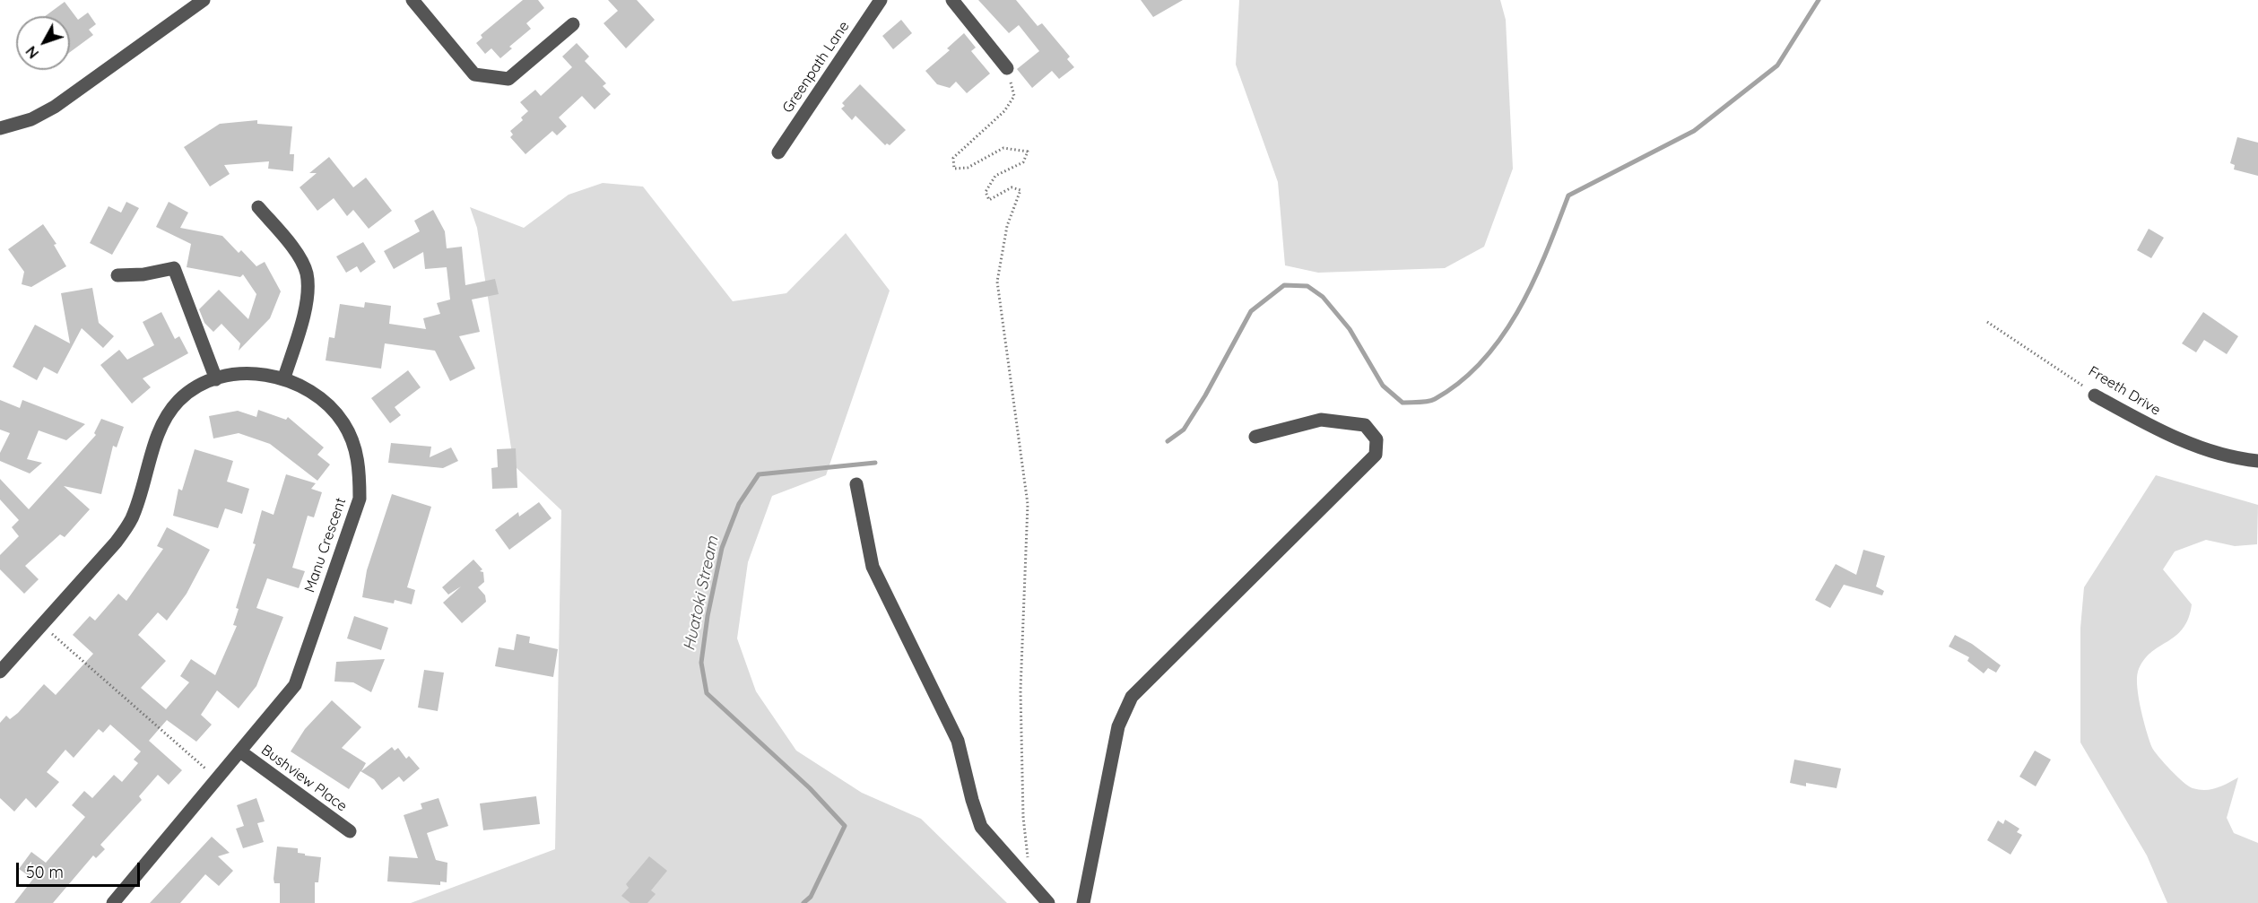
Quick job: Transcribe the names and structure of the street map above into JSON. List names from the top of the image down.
{
  "streets": {
    "street": [
      "Greenpath Lane",
      "Freeth Drive",
      "Manu Crescent",
      "Bushview Place"
    ]
  },
  "crossings": [
    ["Manu Crescent", "Bushview Place"]
  ],
  "water": ["Huatoki Stream"],
  "scale_bar": "50 m",
  "north": "bottom left"
}
